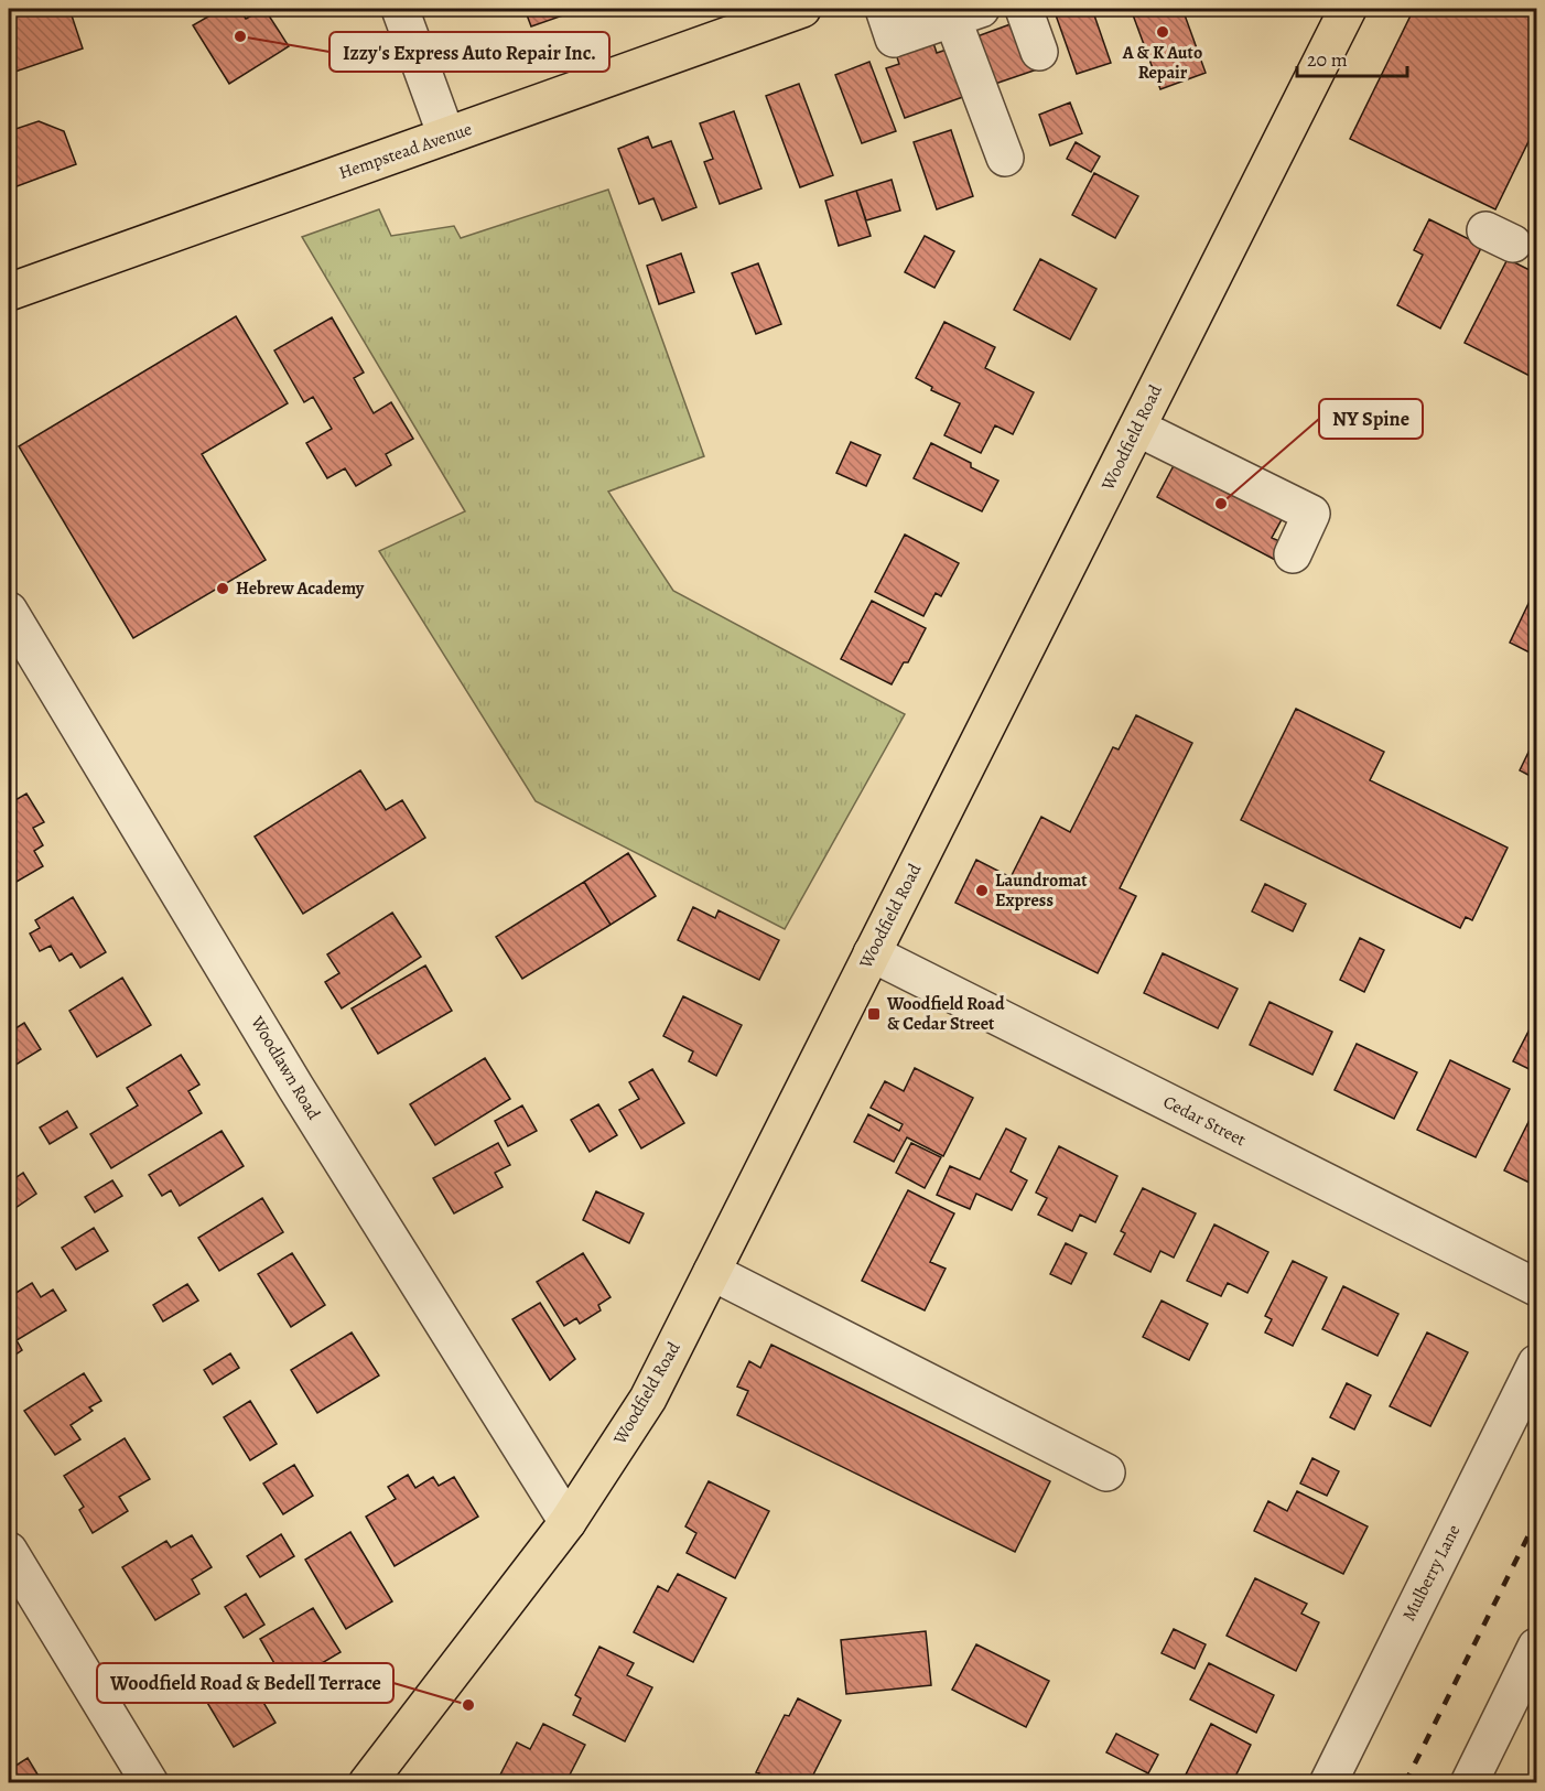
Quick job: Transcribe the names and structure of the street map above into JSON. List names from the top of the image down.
{
  "streets": {
    "main road": ["Hempstead Avenue", "Woodfield Road"],
    "street": ["Woodlawn Road", "Cedar Street", "Mulberry Lane"]
  },
  "crossings": [
    ["Woodfield Road", "Woodlawn Road"],
    ["Woodfield Road", "Cedar Street"]
  ],
  "places": {
    "other": [
      "A & K Auto Repair",
      "Izzy's Express Auto Repair Inc.",
      "NY Spine",
      "Hebrew Academy",
      "Laundromat Express",
      "Woodfield Road & Bedell Terrace"
    ],
    "transit": ["Woodfield Road & Cedar Street"]
  },
  "scale_bar": "20 m"
}
